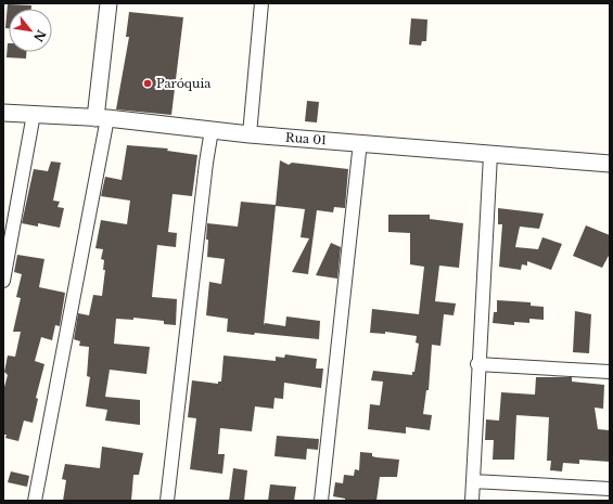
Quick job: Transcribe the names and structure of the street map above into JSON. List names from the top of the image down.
{
  "streets": {
    "street": ["Rua 01"]
  },
  "places": ["Paróquia"],
  "north": "bottom right"
}
